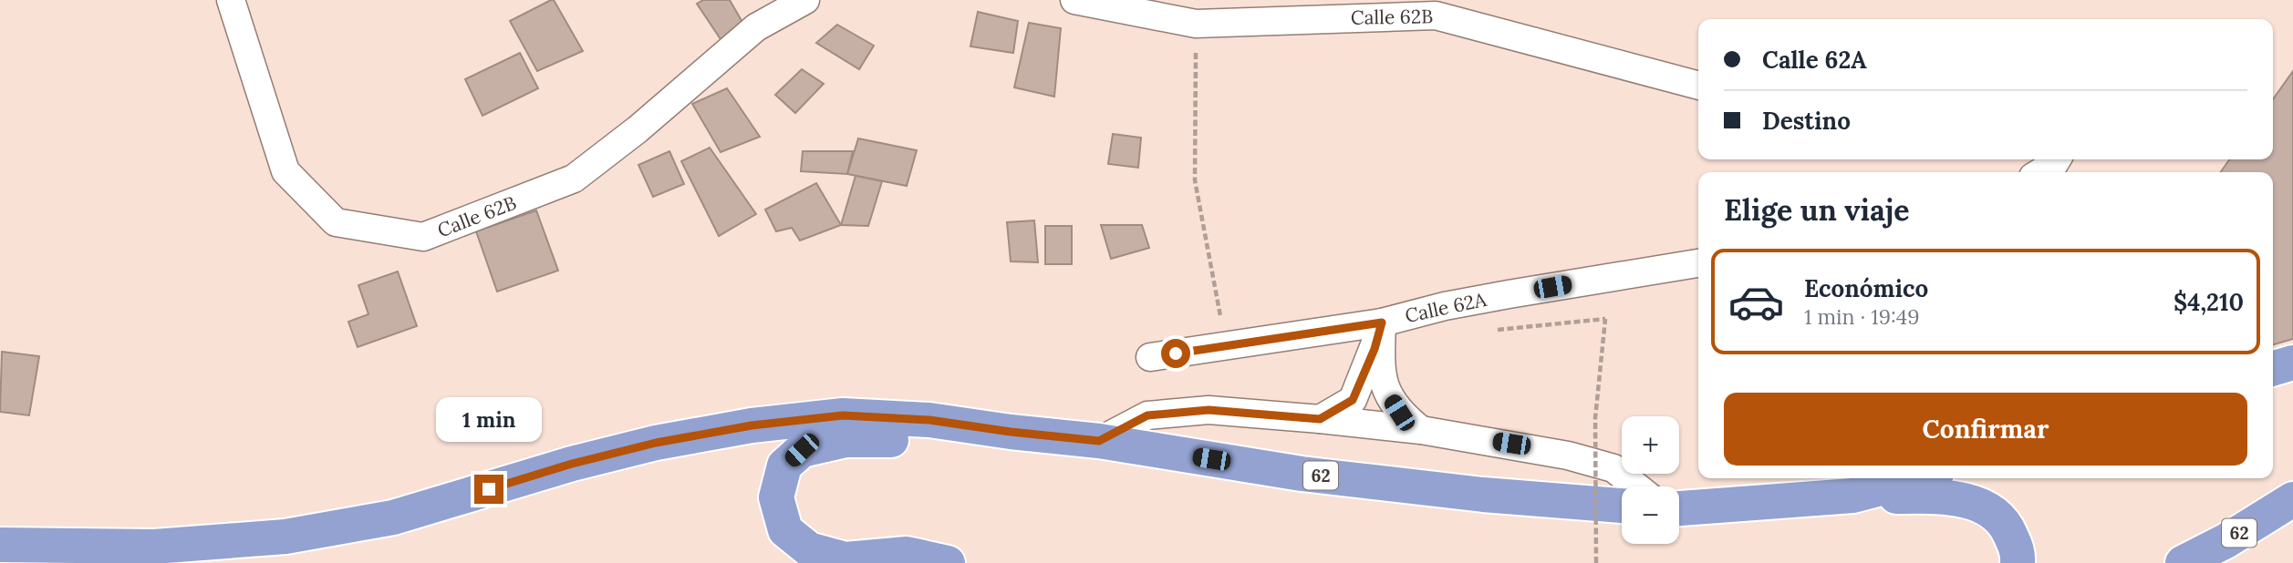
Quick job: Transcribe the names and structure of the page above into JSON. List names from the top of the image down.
{
  "streets": {
    "highway": ["62"],
    "street": ["Calle 62B", "Calle 62A"]
  },
  "page": {
    "banner": ["Calle 62A", "Destino"],
    "heading": "Elige un viaje",
    "list": [
      {
        "name": "Económico",
        "note": "1 min · 19:49",
        "value": "$4,210"
      }
    ],
    "buttons": "Confirmar",
    "bubble": "1 min",
    "map_buttons": ["+", "−"]
  }
}
